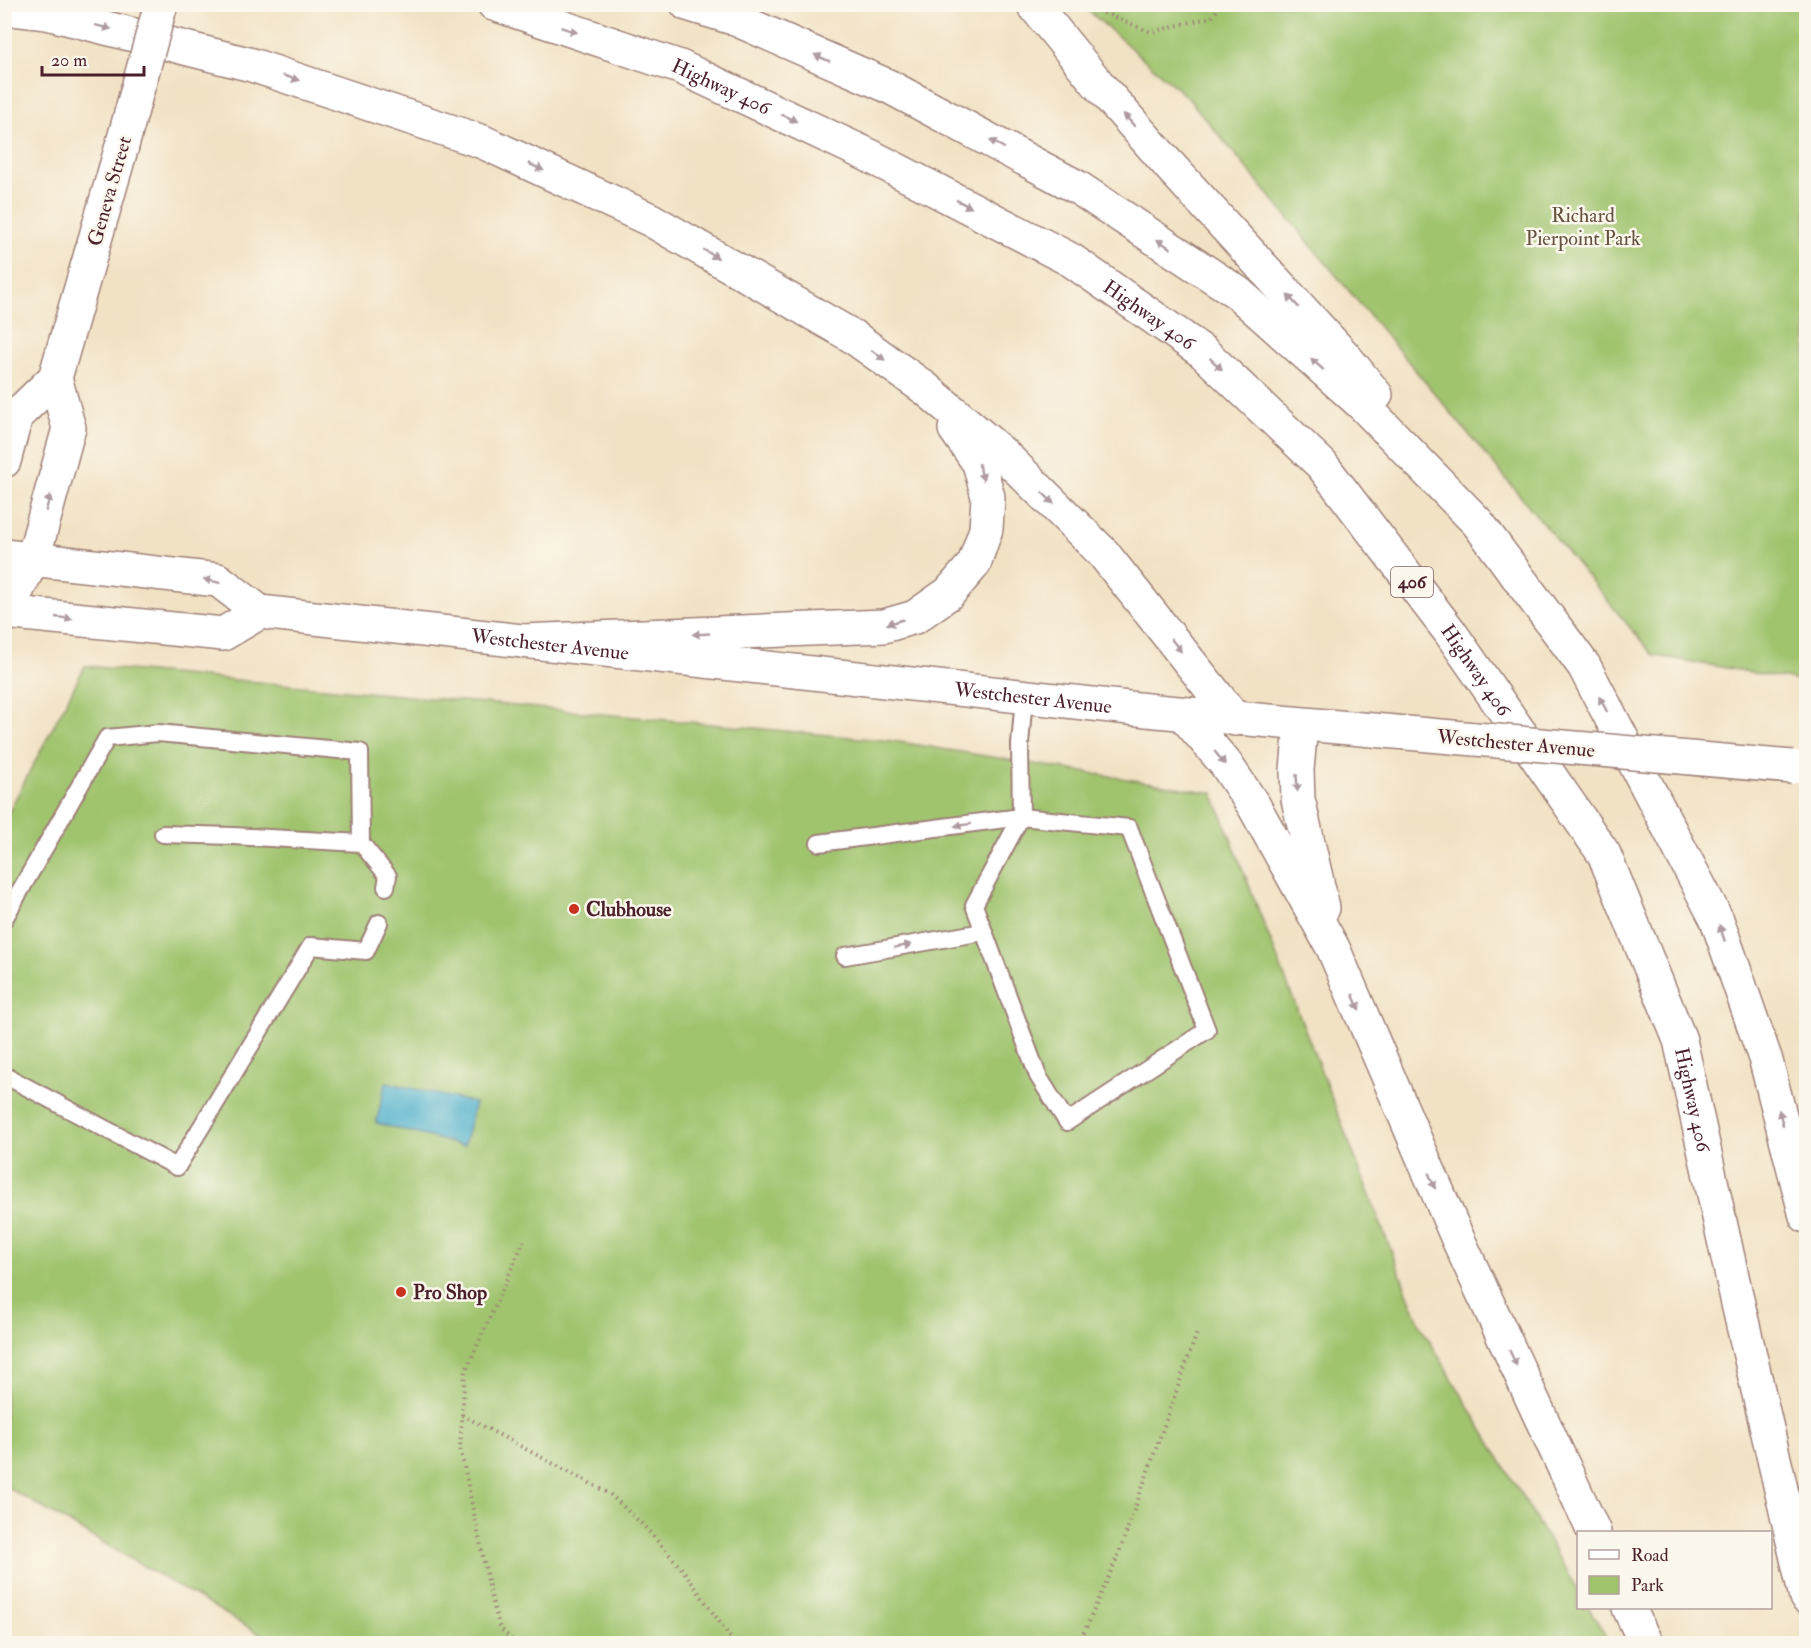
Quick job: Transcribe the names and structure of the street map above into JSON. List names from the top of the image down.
{
  "streets": {
    "main road": [
      "Highway 406",
      "Geneva Street",
      "406",
      "Westchester Avenue"
    ]
  },
  "parks": ["Richard Pierpoint Park"],
  "places": ["Clubhouse", "Pro Shop"],
  "legend": ["Road", "Park"],
  "scale_bar": "20 m"
}
